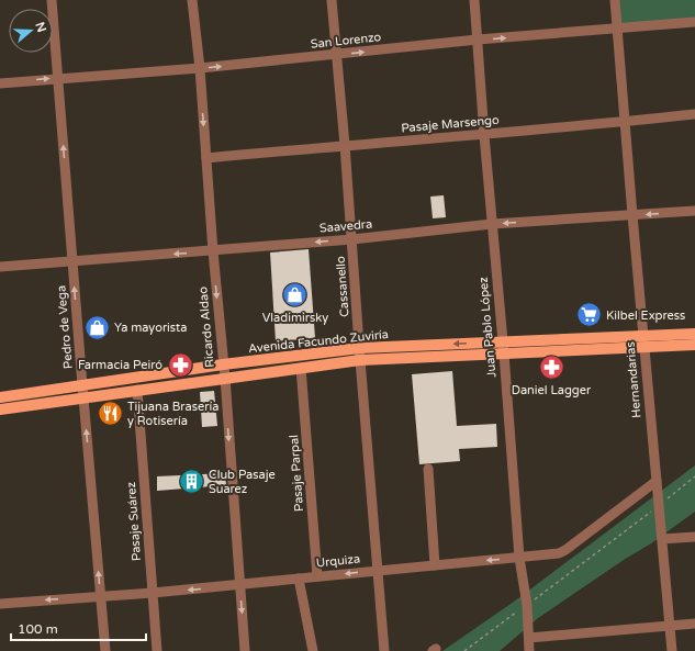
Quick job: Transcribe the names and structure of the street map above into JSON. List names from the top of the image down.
{
  "streets": {
    "main road": ["Avenida Facundo Zuviría"],
    "street": [
      "San Lorenzo",
      "Pasaje Marsengo",
      "Saavedra",
      "Cassanello",
      "Pedro de Vega",
      "Ricardo Aldao",
      "Juan Pablo López",
      "Hernandarias",
      "Pasaje Parpal",
      "Pasaje Suárez",
      "Urquiza"
    ]
  },
  "crossings": [
    ["San Lorenzo", "Cassanello"],
    ["San Lorenzo", "Pedro de Vega"],
    ["San Lorenzo", "Ricardo Aldao"],
    ["San Lorenzo", "Juan Pablo López"],
    ["San Lorenzo", "Hernandarias"],
    ["Pasaje Marsengo", "Cassanello"],
    ["Pasaje Marsengo", "Ricardo Aldao"],
    ["Pasaje Marsengo", "Juan Pablo López"],
    ["Pasaje Marsengo", "Hernandarias"],
    ["Saavedra", "Cassanello"],
    ["Saavedra", "Pedro de Vega"],
    ["Saavedra", "Ricardo Aldao"],
    ["Saavedra", "Juan Pablo López"],
    ["Saavedra", "Hernandarias"],
    ["Cassanello", "Avenida Facundo Zuviría"],
    ["Cassanello", "Urquiza"],
    ["Pedro de Vega", "Avenida Facundo Zuviría"],
    ["Pedro de Vega", "Urquiza"],
    ["Ricardo Aldao", "Avenida Facundo Zuviría"],
    ["Ricardo Aldao", "Urquiza"],
    ["Juan Pablo López", "Avenida Facundo Zuviría"],
    ["Juan Pablo López", "Urquiza"],
    ["Avenida Facundo Zuviría", "Hernandarias"],
    ["Avenida Facundo Zuviría", "Pasaje Parpal"],
    ["Avenida Facundo Zuviría", "Pasaje Suárez"],
    ["Hernandarias", "Urquiza"],
    ["Pasaje Parpal", "Urquiza"],
    ["Pasaje Suárez", "Urquiza"]
  ],
  "one_way": [
    "San Lorenzo",
    "Saavedra",
    "Pedro de Vega",
    "Ricardo Aldao",
    "Urquiza"
  ],
  "places": {
    "shop": ["Vladimirsky", "Ya mayorista"],
    "supermarket": ["Kilbel Express"],
    "pharmacy": ["Farmacia Peiró", "Daniel Lagger"],
    "restaurant": ["Tijuana Brasería y Rotisería"],
    "building": ["Club Pasaje Suarez"]
  },
  "scale_bar": "100 m",
  "north": "right"
}
